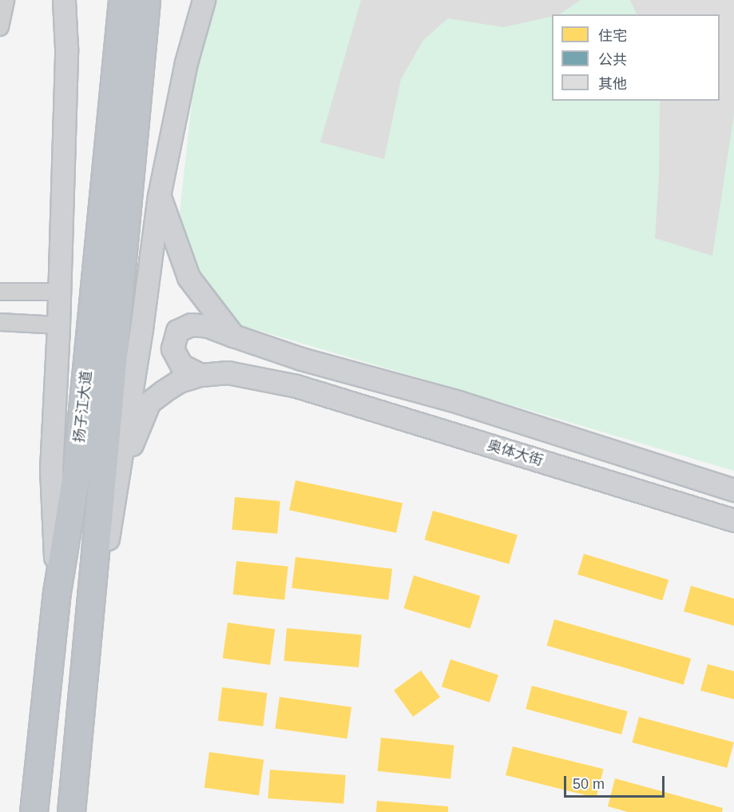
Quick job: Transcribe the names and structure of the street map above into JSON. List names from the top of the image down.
{
  "streets": {
    "highway": ["扬子江大道"],
    "street": ["奥体大街"]
  },
  "legend": ["住宅", "公共", "其他"],
  "scale_bar": "50 m"
}
